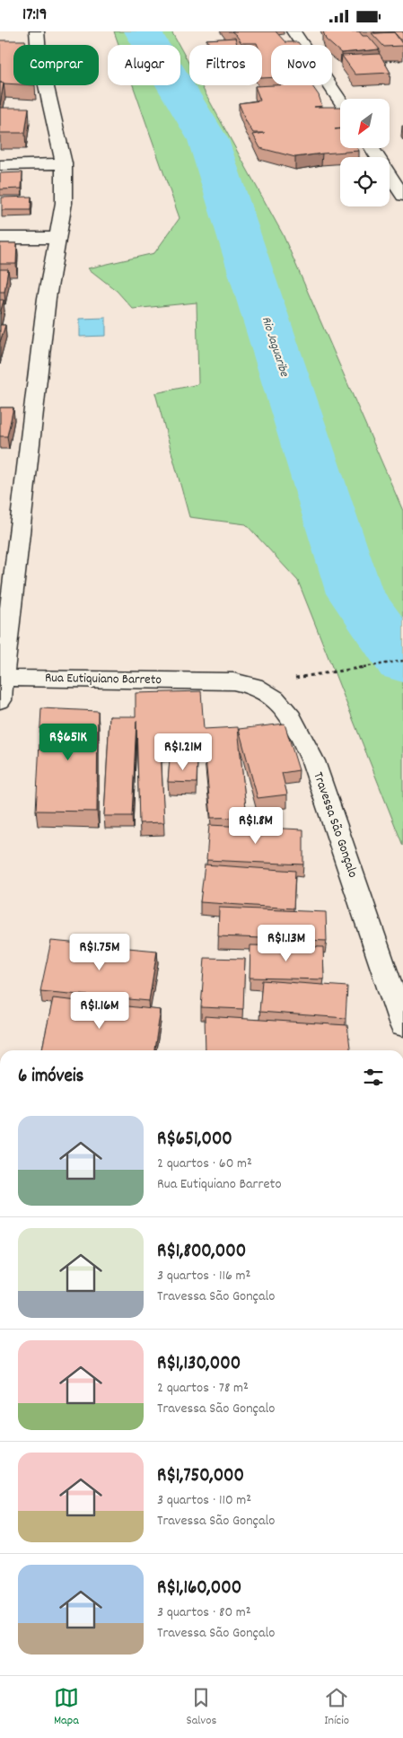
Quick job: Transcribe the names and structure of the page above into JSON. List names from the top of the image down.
{
  "streets": {
    "street": ["Rua Eutiquiano Barreto", "Travessa São Gonçalo"]
  },
  "crossings": [
    ["Rua Eutiquiano Barreto", "Travessa São Gonçalo"]
  ],
  "water": ["Rio Jaguaribe"],
  "north": "bottom left",
  "page": {
    "status": "17:19",
    "chip": [
      "Comprar",
      "Alugar",
      "Filtros",
      "Novo"
    ],
    "price": [
      "R$651K",
      "R$1.21M",
      "R$1.8M",
      "R$1.13M",
      "R$1.75M",
      "R$1.16M"
    ],
    "heading": "6 imóveis",
    "list": [
      {
        "name": "R$651,000",
        "note": "2 quartos · 60 m² · Rua Eutiquiano Barreto"
      },
      {
        "name": "R$1,800,000",
        "note": "3 quartos · 116 m² · Travessa São Gonçalo"
      },
      {
        "name": "R$1,130,000",
        "note": "2 quartos · 78 m² · Travessa São Gonçalo"
      },
      {
        "name": "R$1,750,000",
        "note": "3 quartos · 110 m² · Travessa São Gonçalo"
      },
      {
        "name": "R$1,160,000",
        "note": "3 quartos · 80 m² · Travessa São Gonçalo"
      }
    ],
    "tabs": ["Mapa", "Salvos", "Início"]
  }
}
